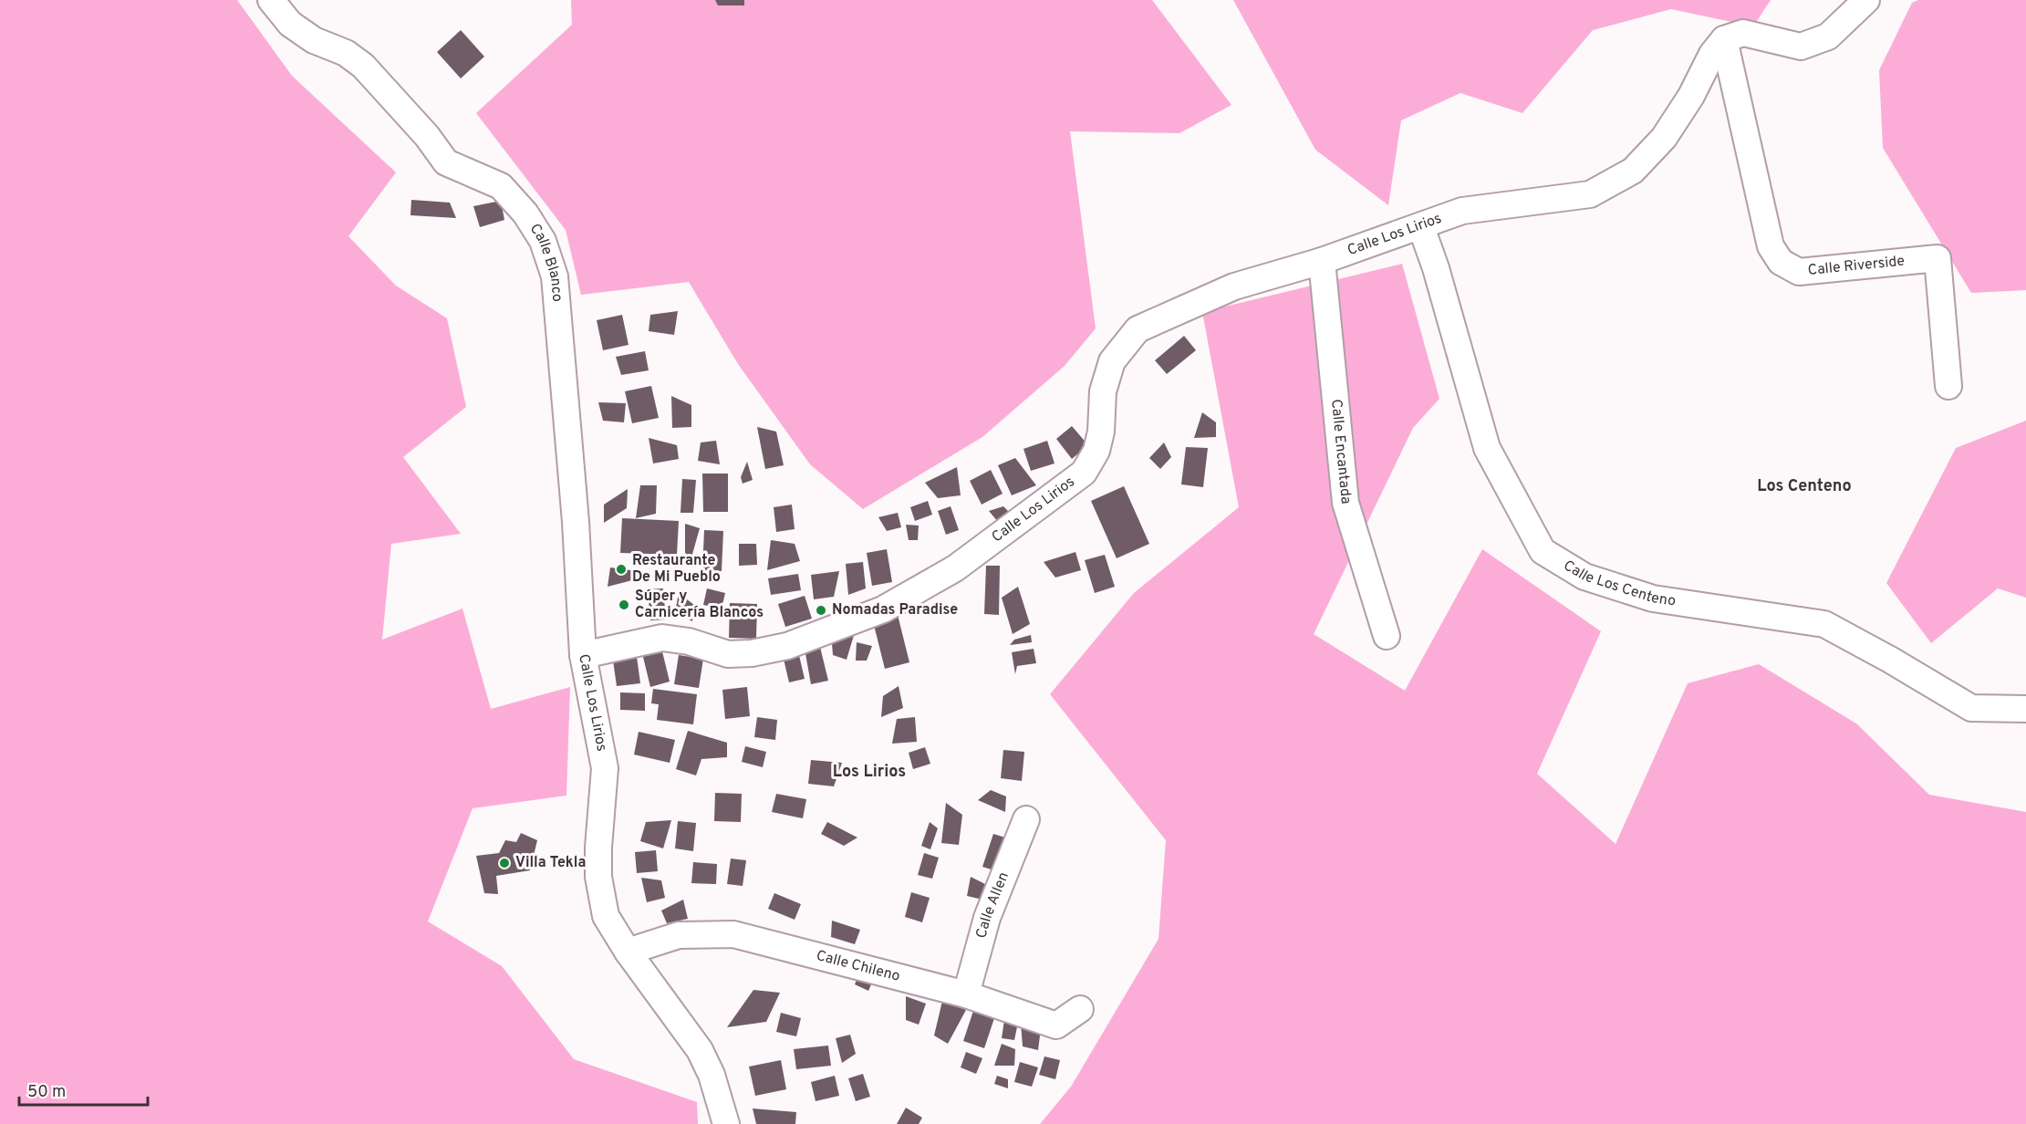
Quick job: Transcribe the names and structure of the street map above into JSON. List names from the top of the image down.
{
  "streets": {
    "street": [
      "Calle Los Lirios",
      "Calle Blanco",
      "Calle Riverside",
      "Calle Encantada",
      "Calle Los Centeno",
      "Calle Allen",
      "Calle Chileno"
    ]
  },
  "crossings": [
    ["Calle Los Lirios", "Calle Blanco"],
    ["Calle Los Lirios", "Calle Riverside"],
    ["Calle Los Lirios", "Calle Encantada"],
    ["Calle Los Lirios", "Calle Los Centeno"],
    ["Calle Los Lirios", "Calle Chileno"],
    ["Calle Allen", "Calle Chileno"]
  ],
  "districts": ["Los Centeno", "Los Lirios"],
  "places": [
    "Restaurante De Mi Pueblo",
    "Súper y Carnicería Blancos",
    "Nomadas Paradise",
    "Villa Tekla"
  ],
  "scale_bar": "50 m"
}
